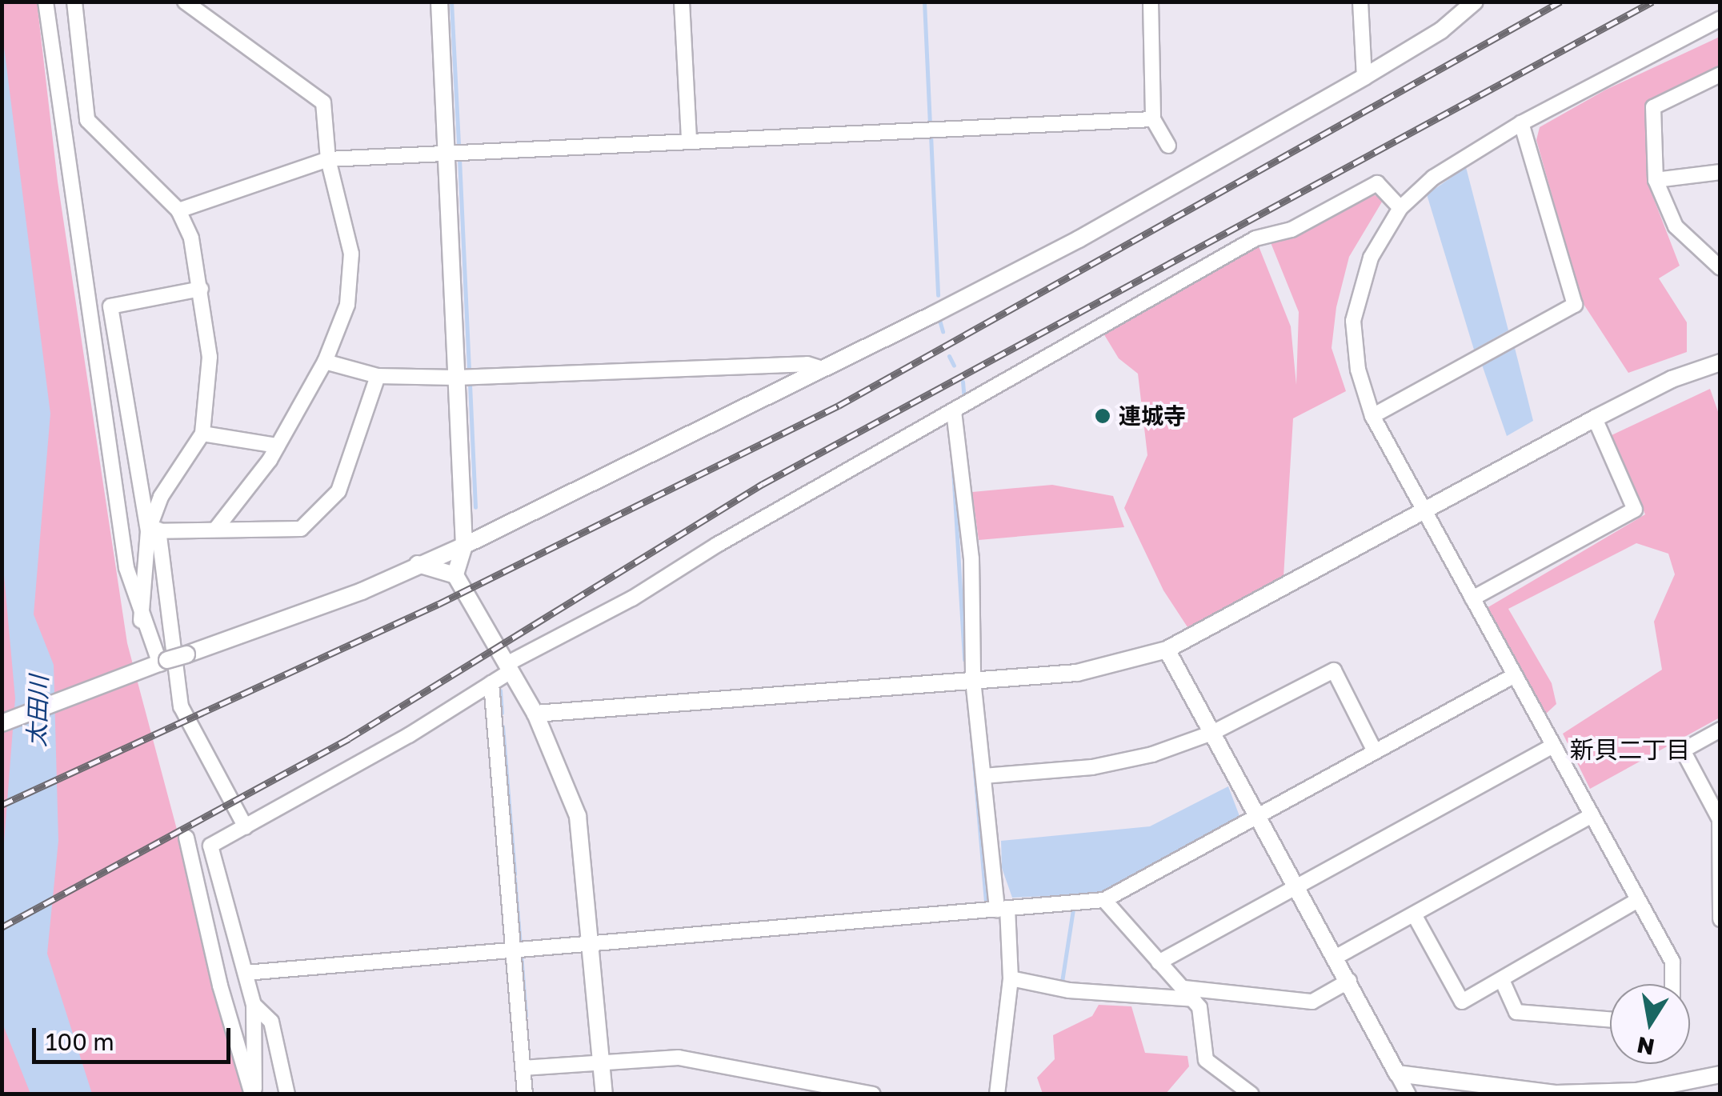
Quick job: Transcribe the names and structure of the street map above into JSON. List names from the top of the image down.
{
  "districts": ["新貝二丁目"],
  "water": ["太田川"],
  "places": ["連城寺"],
  "scale_bar": "100 m",
  "north": "bottom"
}
